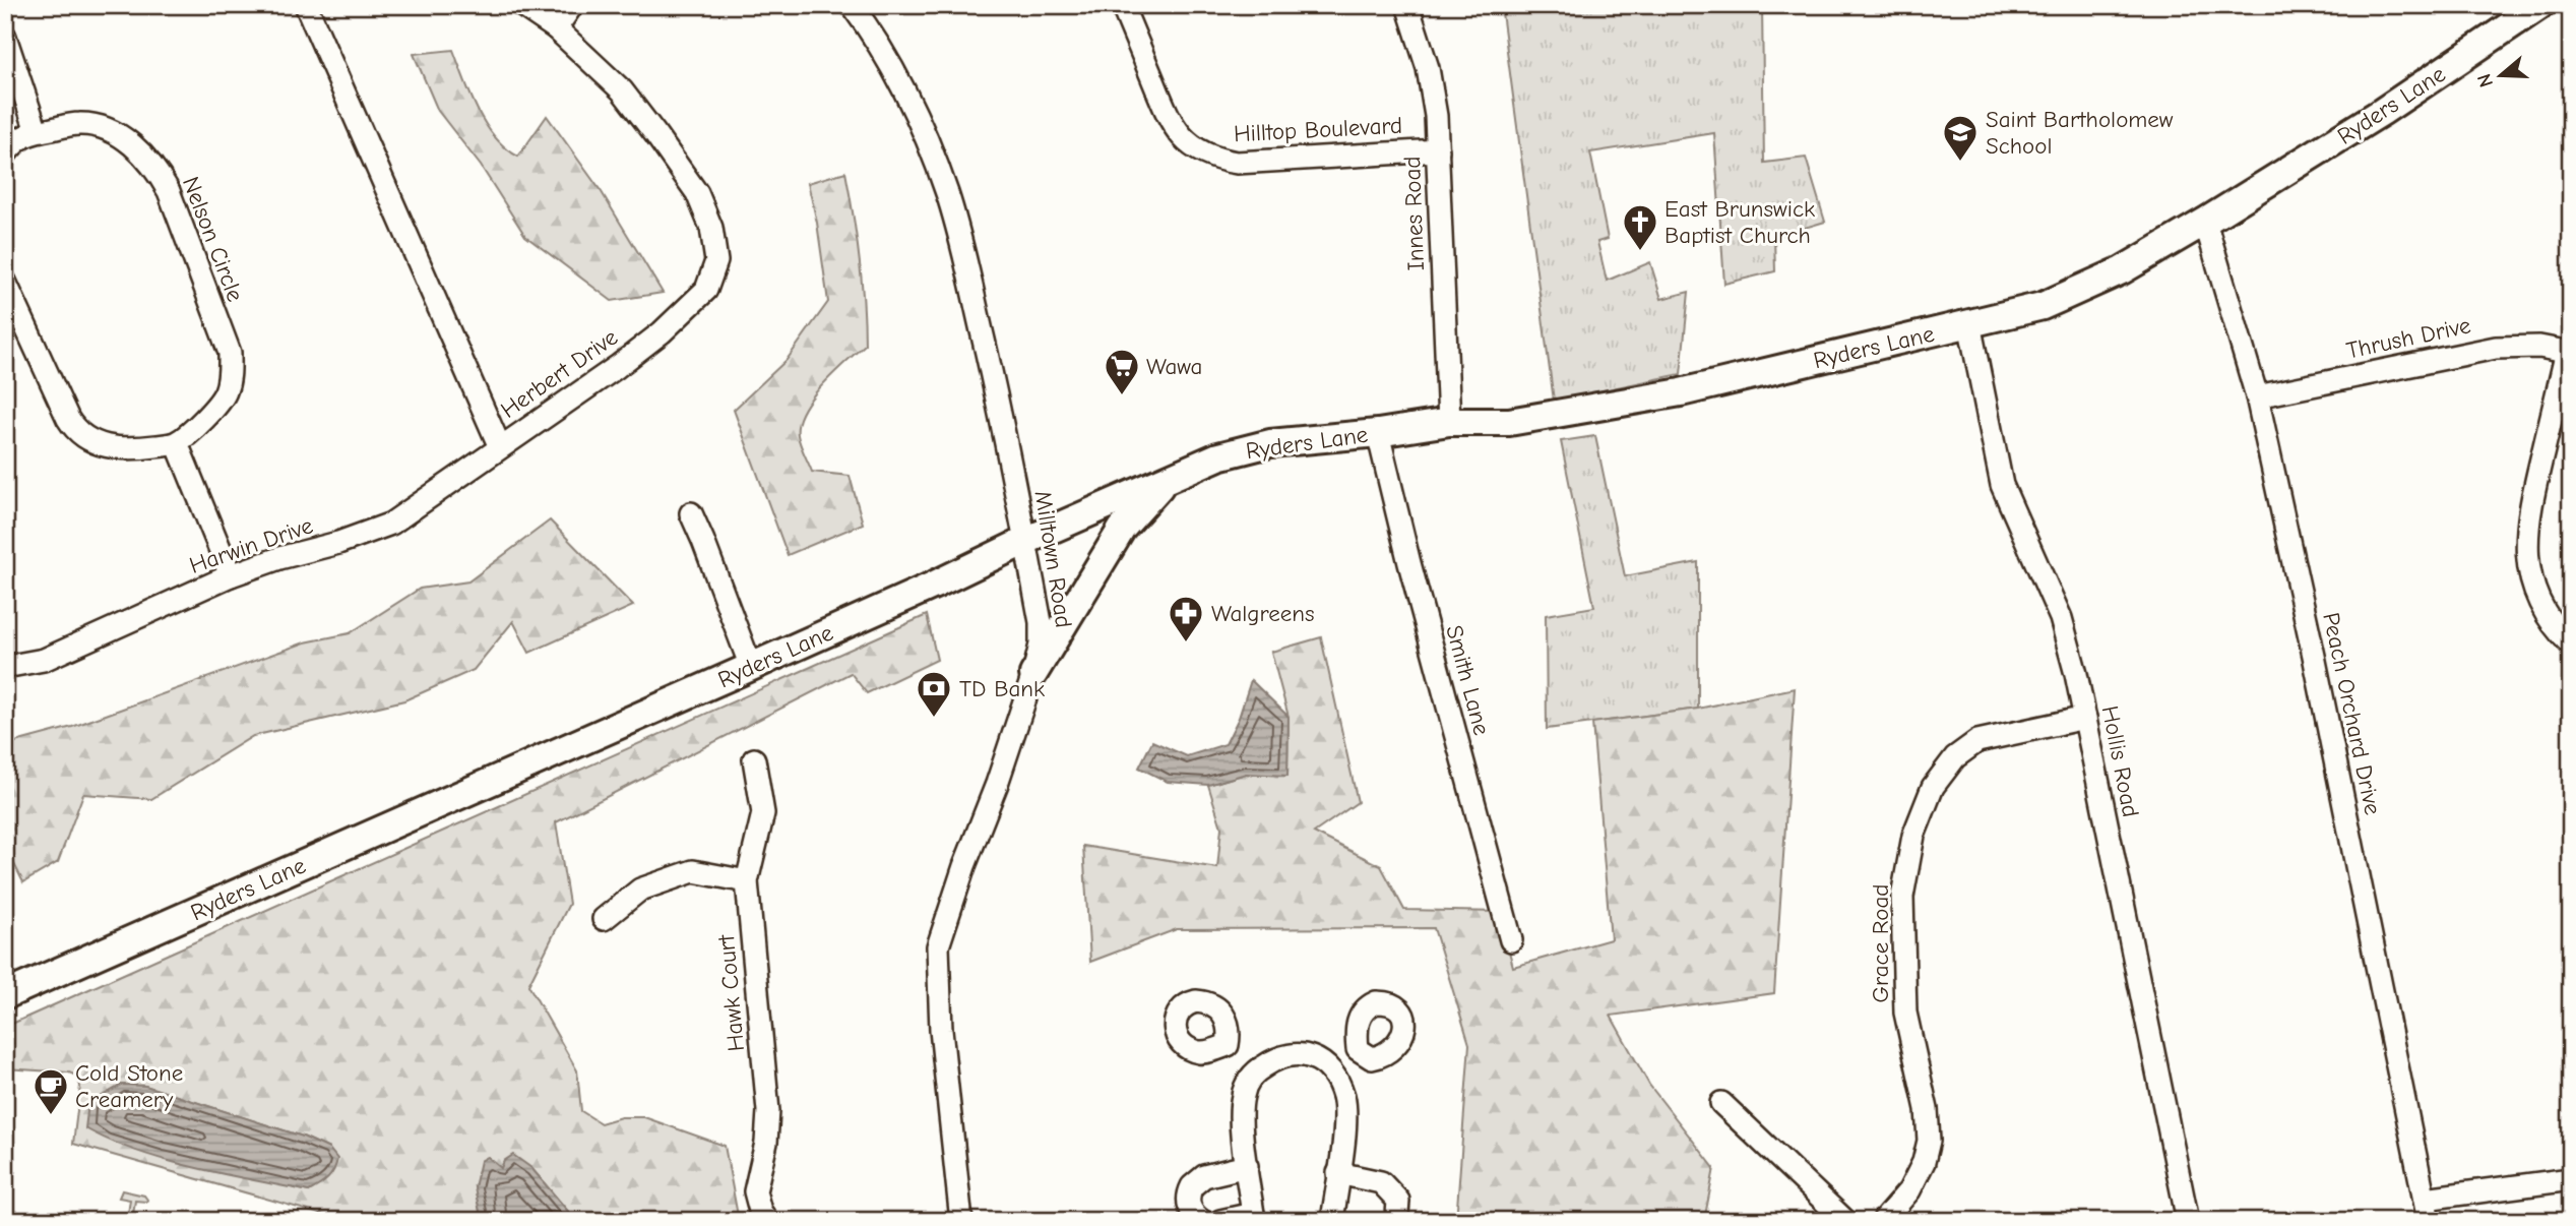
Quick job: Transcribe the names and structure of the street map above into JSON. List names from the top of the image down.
{
  "streets": {
    "main road": ["Ryders Lane"],
    "street": [
      "Hilltop Boulevard",
      "Innes Road",
      "Nelson Circle",
      "Thrush Drive",
      "Herbert Drive",
      "Harwin Drive",
      "Milltown Road",
      "Smith Lane",
      "Peach Orchard Drive",
      "Hollis Road",
      "Grace Road",
      "Hawk Court"
    ]
  },
  "crossings": [
    ["Ryders Lane", "Innes Road"],
    ["Ryders Lane", "Milltown Road"],
    ["Ryders Lane", "Smith Lane"],
    ["Ryders Lane", "Peach Orchard Drive"],
    ["Ryders Lane", "Hollis Road"],
    ["Hilltop Boulevard", "Innes Road"],
    ["Thrush Drive", "Peach Orchard Drive"],
    ["Herbert Drive", "Harwin Drive"],
    ["Hollis Road", "Grace Road"]
  ],
  "places": {
    "school or university": ["Saint Bartholomew School"],
    "church": ["East Brunswick Baptist Church"],
    "supermarket": ["Wawa"],
    "pharmacy": ["Walgreens"],
    "bank": ["TD Bank"],
    "cafe": ["Cold Stone Creamery"]
  },
  "north": "left"
}
